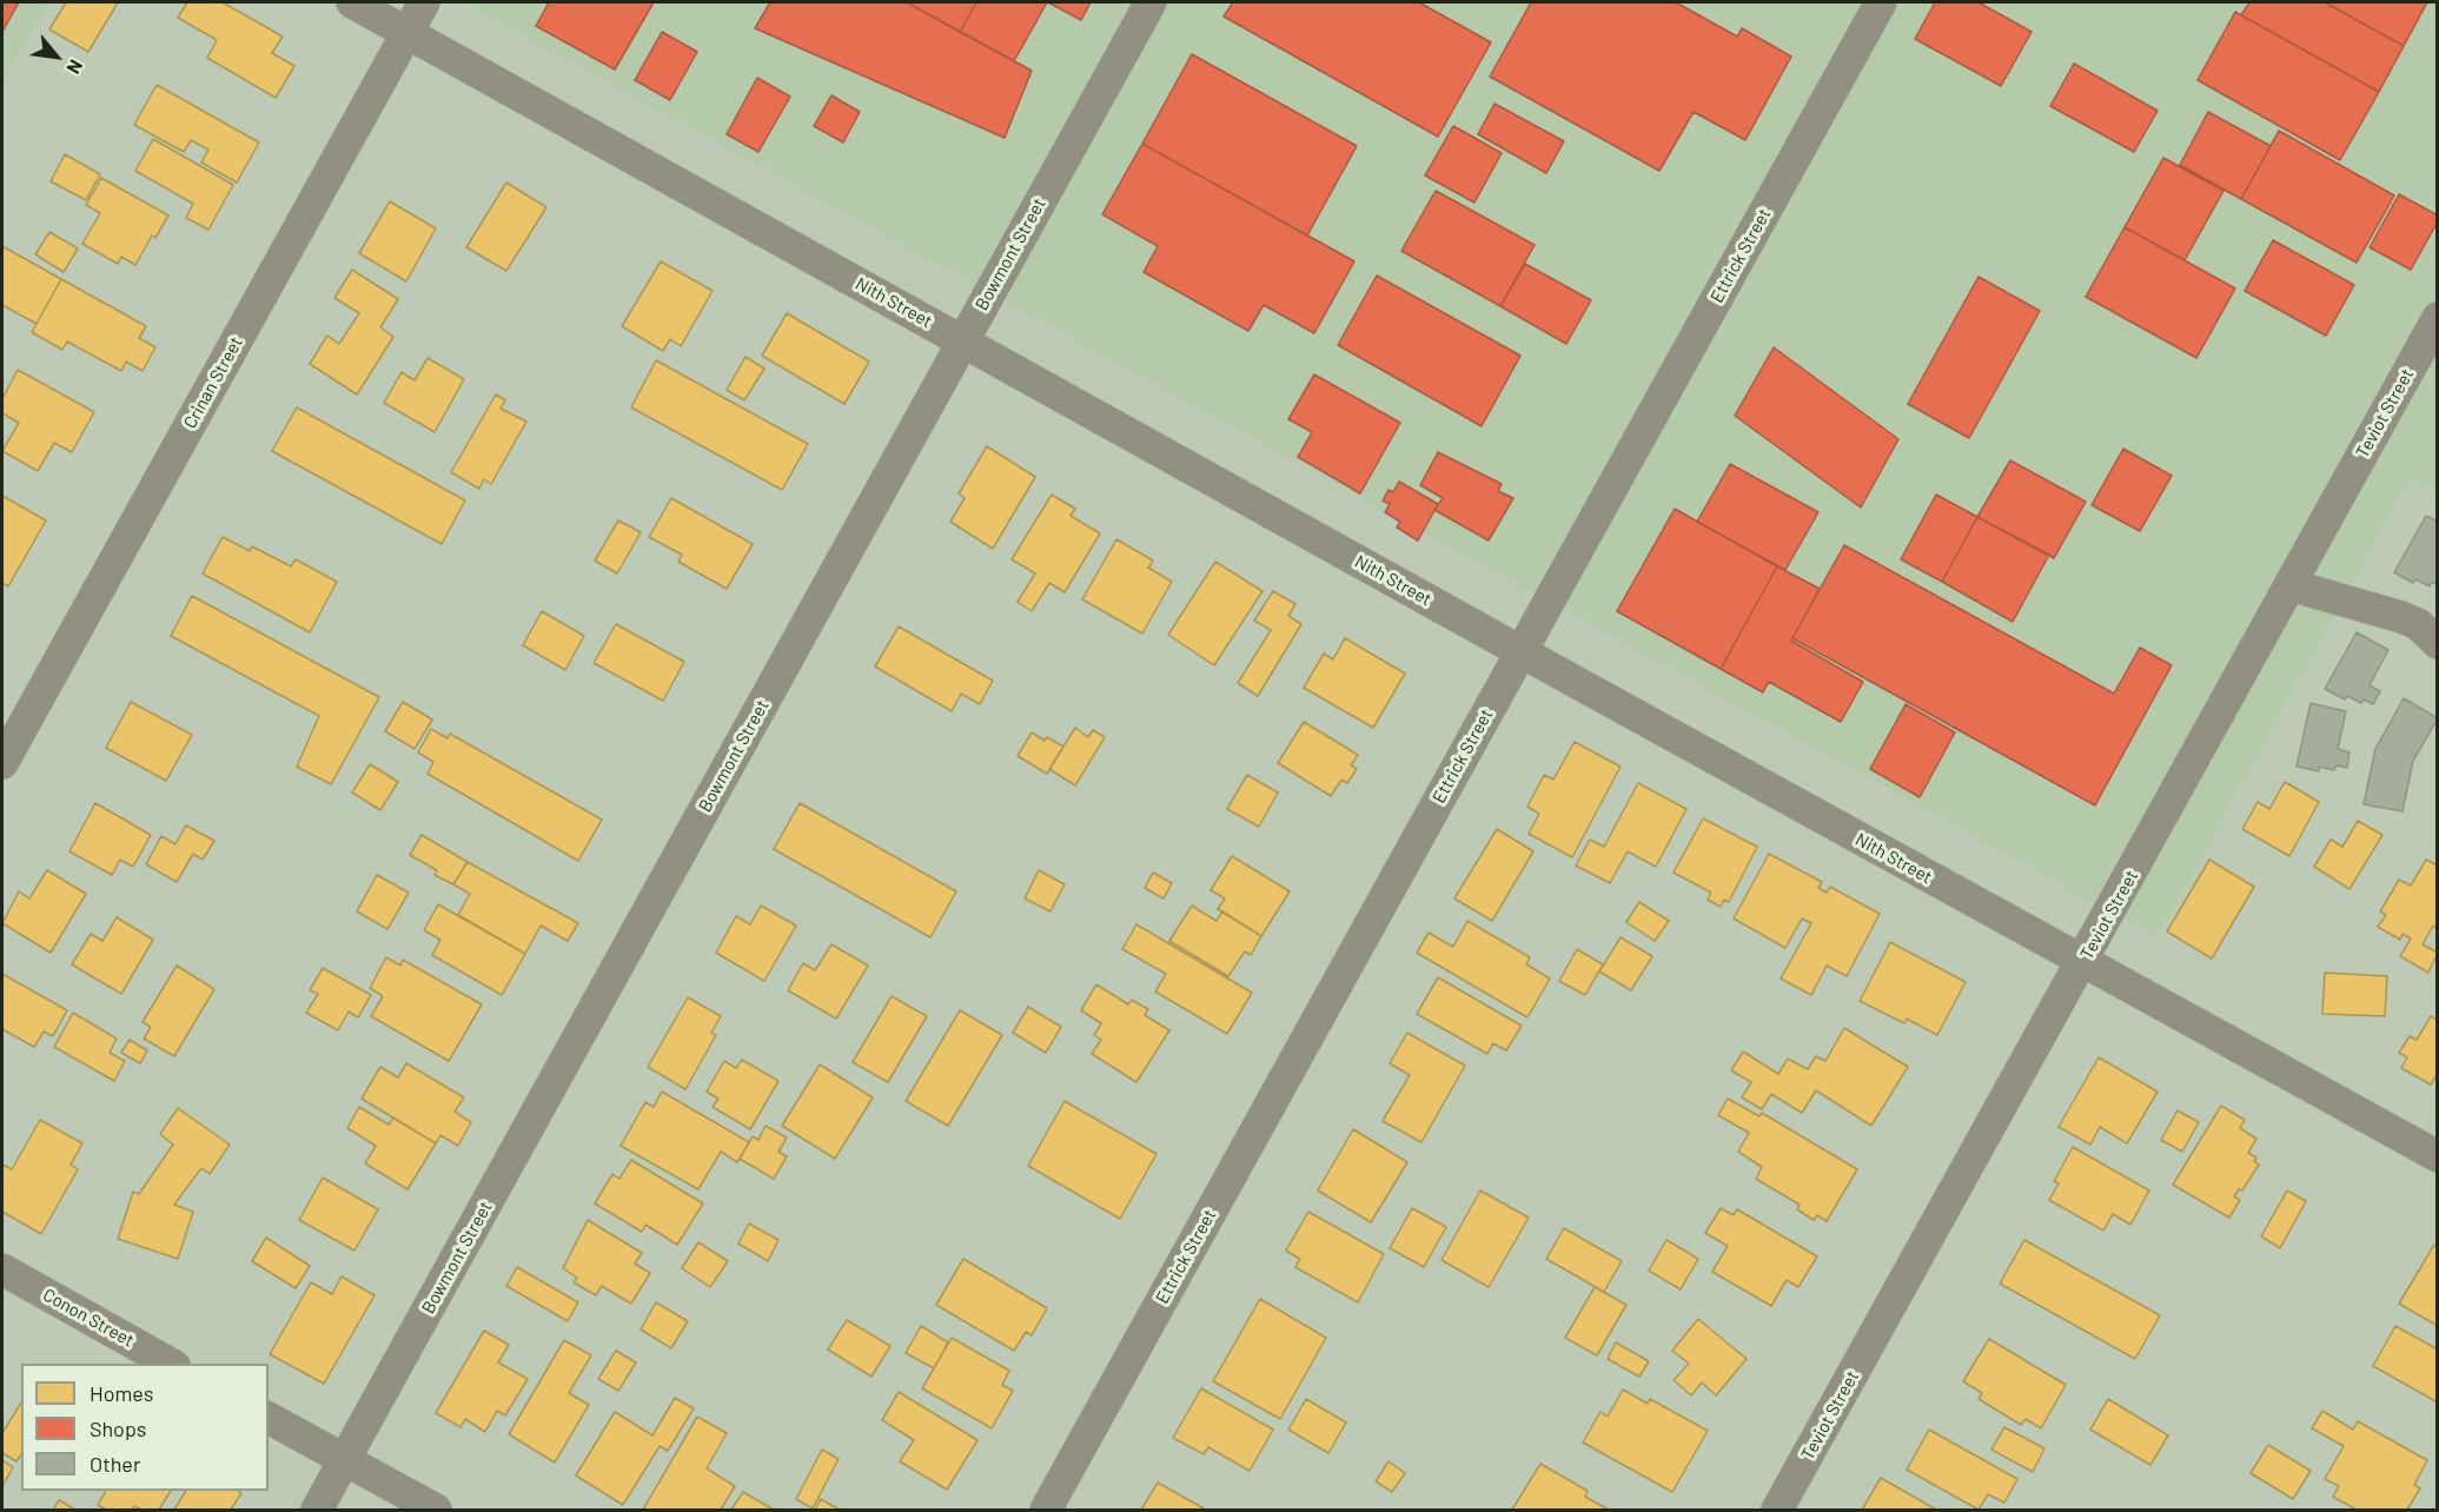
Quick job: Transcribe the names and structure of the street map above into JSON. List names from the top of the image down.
{
  "streets": {
    "street": [
      "Bowmont Street",
      "Ettrick Street",
      "Nith Street",
      "Crinan Street",
      "Teviot Street",
      "Conon Street"
    ]
  },
  "crossings": [
    ["Bowmont Street", "Nith Street"],
    ["Ettrick Street", "Nith Street"],
    ["Nith Street", "Crinan Street"],
    ["Nith Street", "Teviot Street"]
  ],
  "legend": ["Homes", "Shops", "Other"],
  "north": "bottom right"
}
